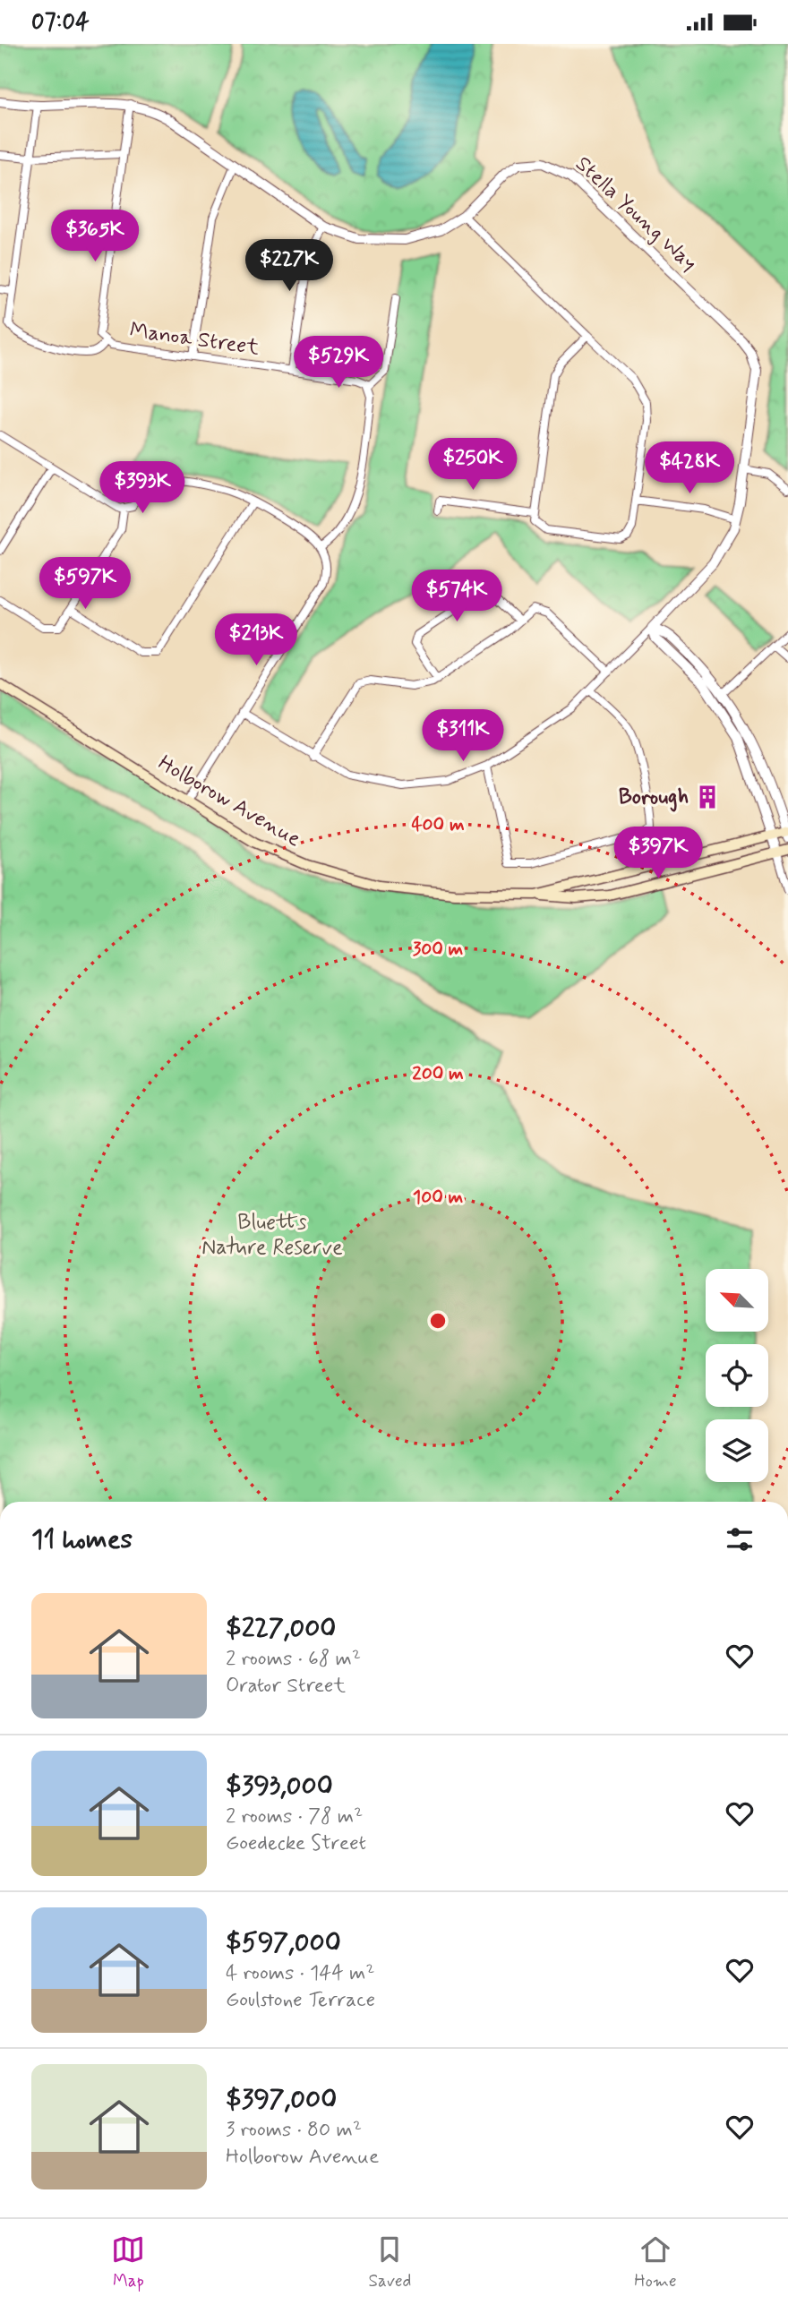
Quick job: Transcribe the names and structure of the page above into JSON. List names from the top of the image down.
{
  "streets": {
    "main road": ["Holborow Avenue"],
    "street": ["Stella Young Way", "Manoa Street"]
  },
  "crossings": [
    ["Stella Young Way", "Manoa Street"]
  ],
  "parks": ["Bluetts Nature Reserve"],
  "places": {
    "building": ["Borough"]
  },
  "north": "top left",
  "page": {
    "status": "07:04",
    "price": [
      "$365K",
      "$227K",
      "$529K",
      "$250K",
      "$428K",
      "$393K",
      "$597K",
      "$574K",
      "$213K",
      "$311K",
      "$397K"
    ],
    "heading": "11 homes",
    "list": [
      {
        "name": "$227,000",
        "note": "2 rooms · 68 m² · Orator Street"
      },
      {
        "name": "$393,000",
        "note": "2 rooms · 78 m² · Goedecke Street"
      },
      {
        "name": "$597,000",
        "note": "4 rooms · 144 m² · Goulstone Terrace"
      },
      {
        "name": "$397,000",
        "note": "3 rooms · 80 m² · Holborow Avenue"
      }
    ],
    "tabs": ["Map", "Saved", "Home"]
  },
  "rings": [
    "400 m",
    "300 m",
    "200 m",
    "100 m"
  ]
}
